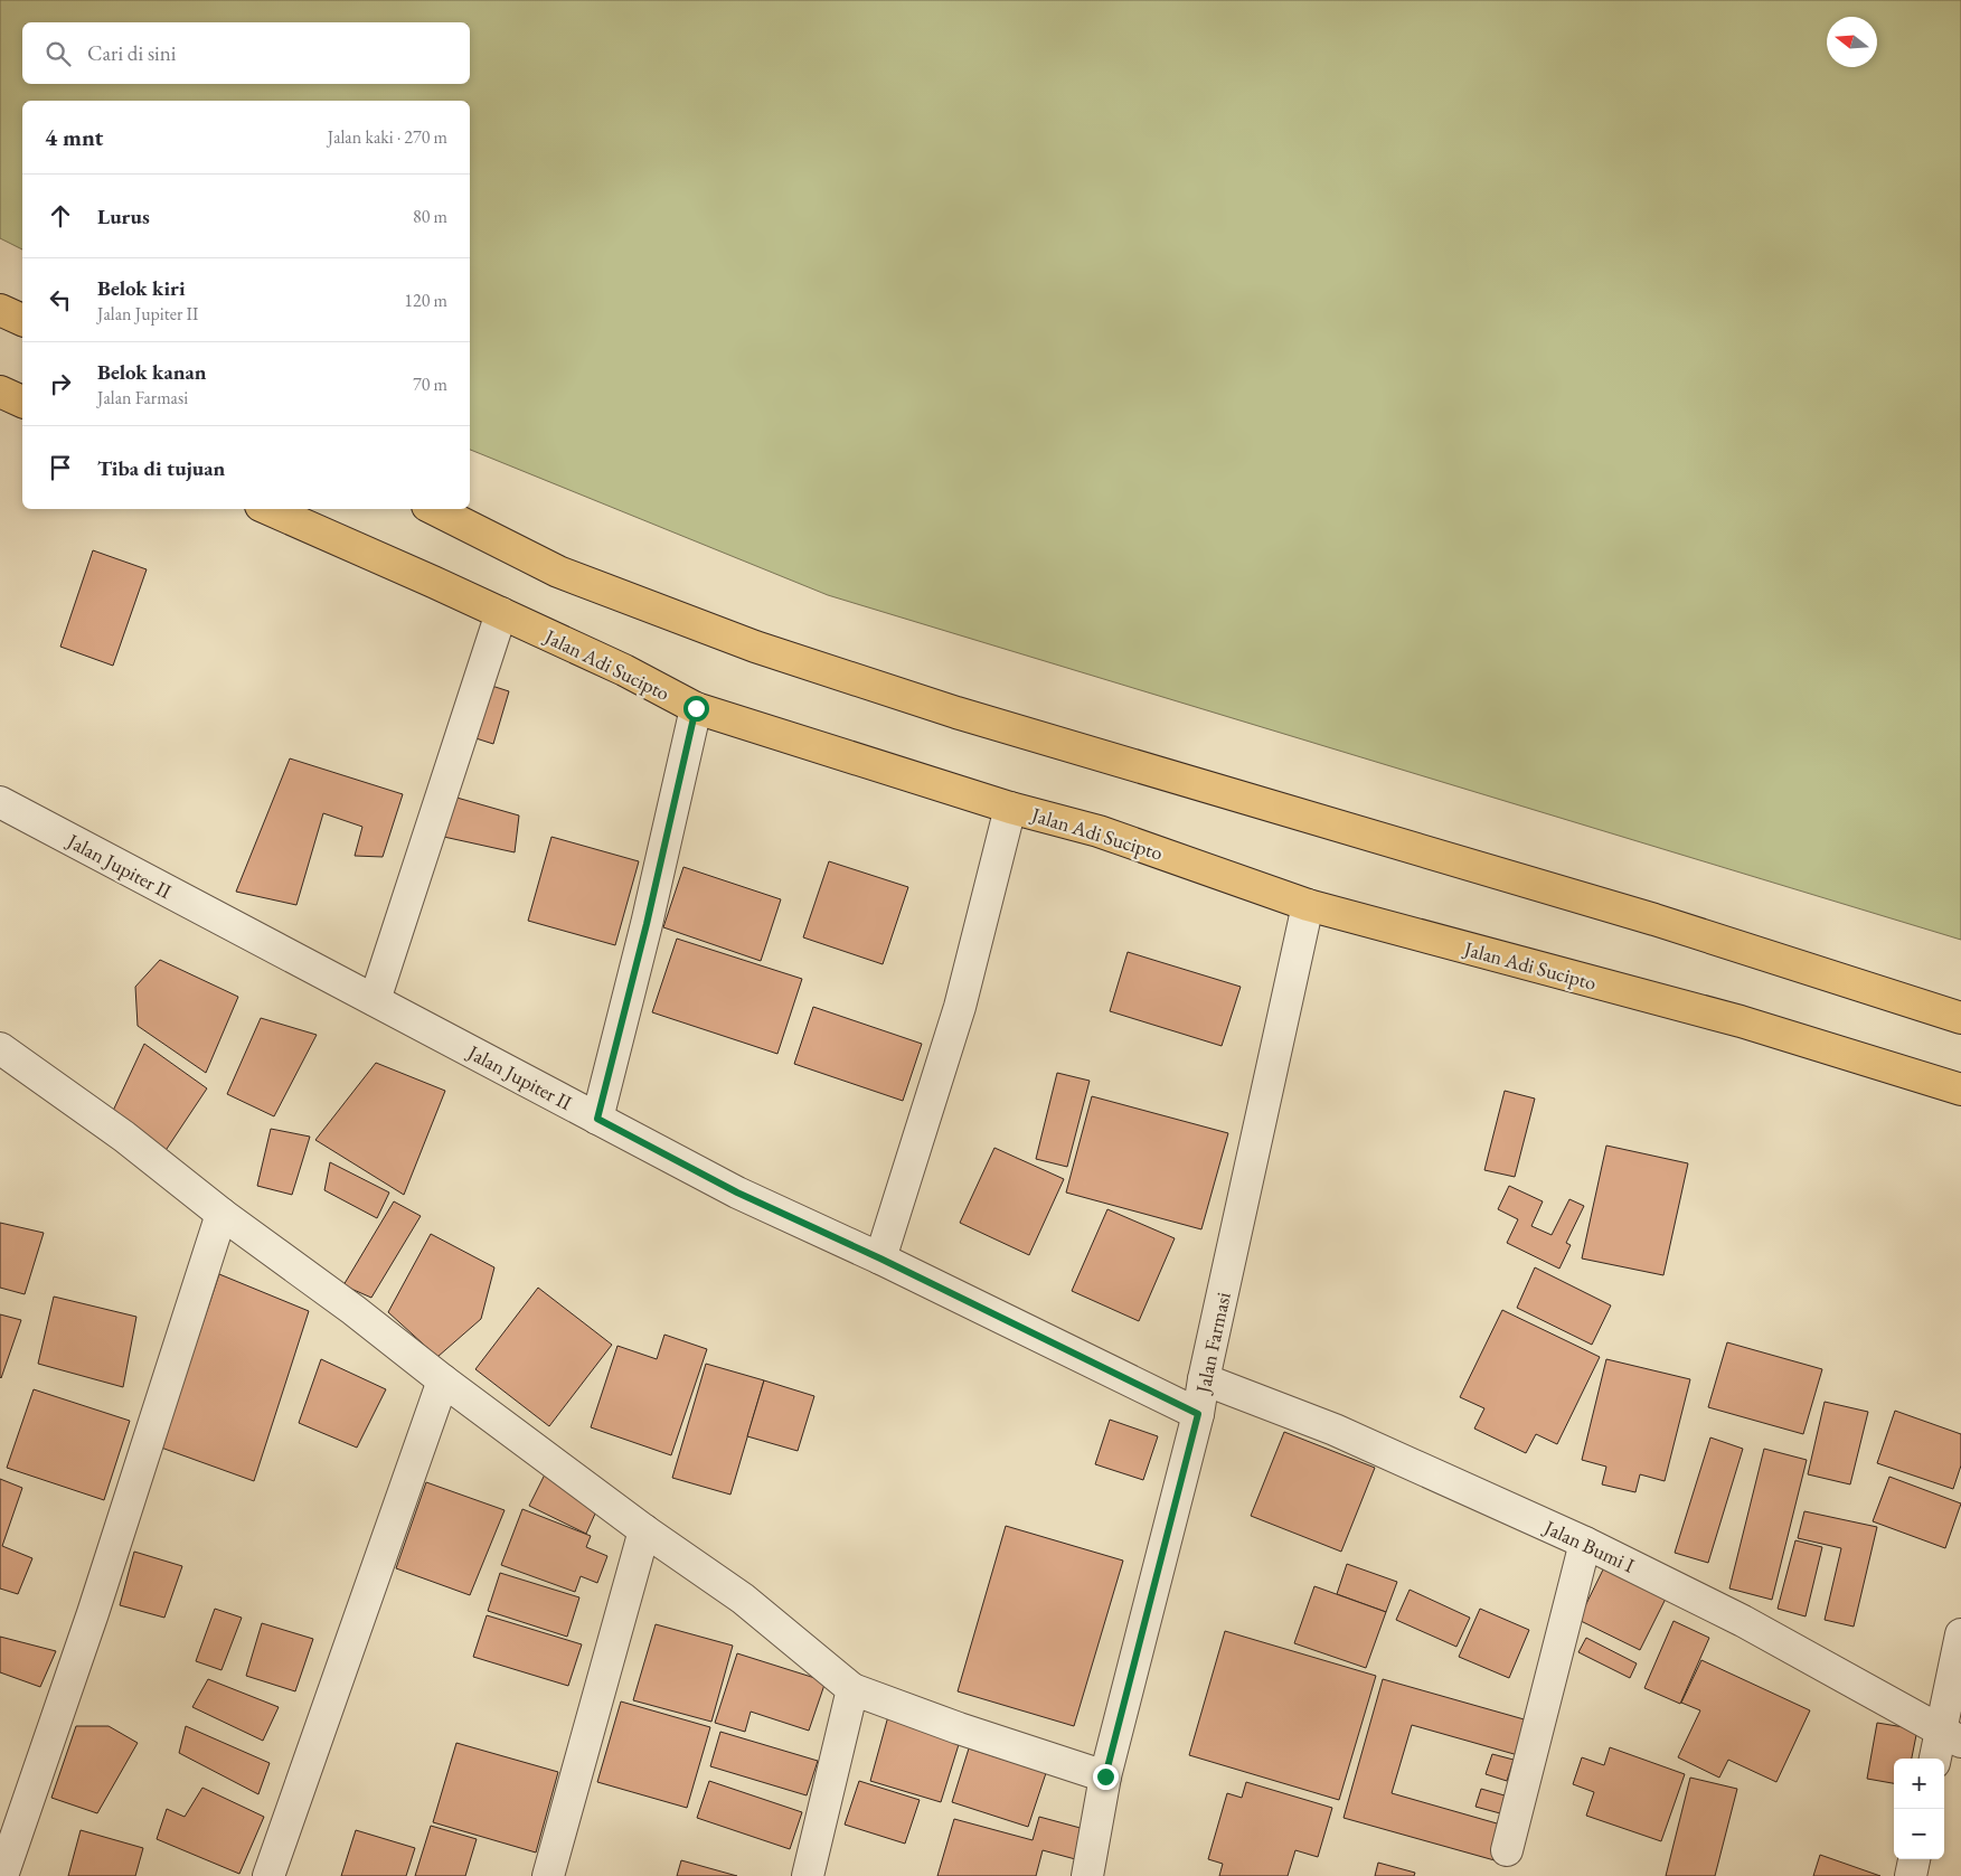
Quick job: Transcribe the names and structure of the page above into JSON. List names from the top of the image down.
{
  "streets": {
    "highway": ["Jalan Adi Sucipto"],
    "street": ["Jalan Jupiter II", "Jalan Farmasi", "Jalan Bumi I"]
  },
  "crossings": [
    ["Jalan Adi Sucipto", "Jalan Farmasi"],
    ["Jalan Jupiter II", "Jalan Farmasi"],
    ["Jalan Farmasi", "Jalan Bumi I"]
  ],
  "north": "left",
  "page": {
    "search": "Cari di sini",
    "heading": ["4 mnt", "Jalan kaki · 270 m"],
    "list": [
      ["Lurus", "80 m"],
      ["Belok kiri", "Jalan Jupiter II", "120 m"],
      ["Belok kanan", "Jalan Farmasi", "70 m"],
      "Tiba di tujuan"
    ],
    "map_buttons": ["+", "−"]
  }
}
